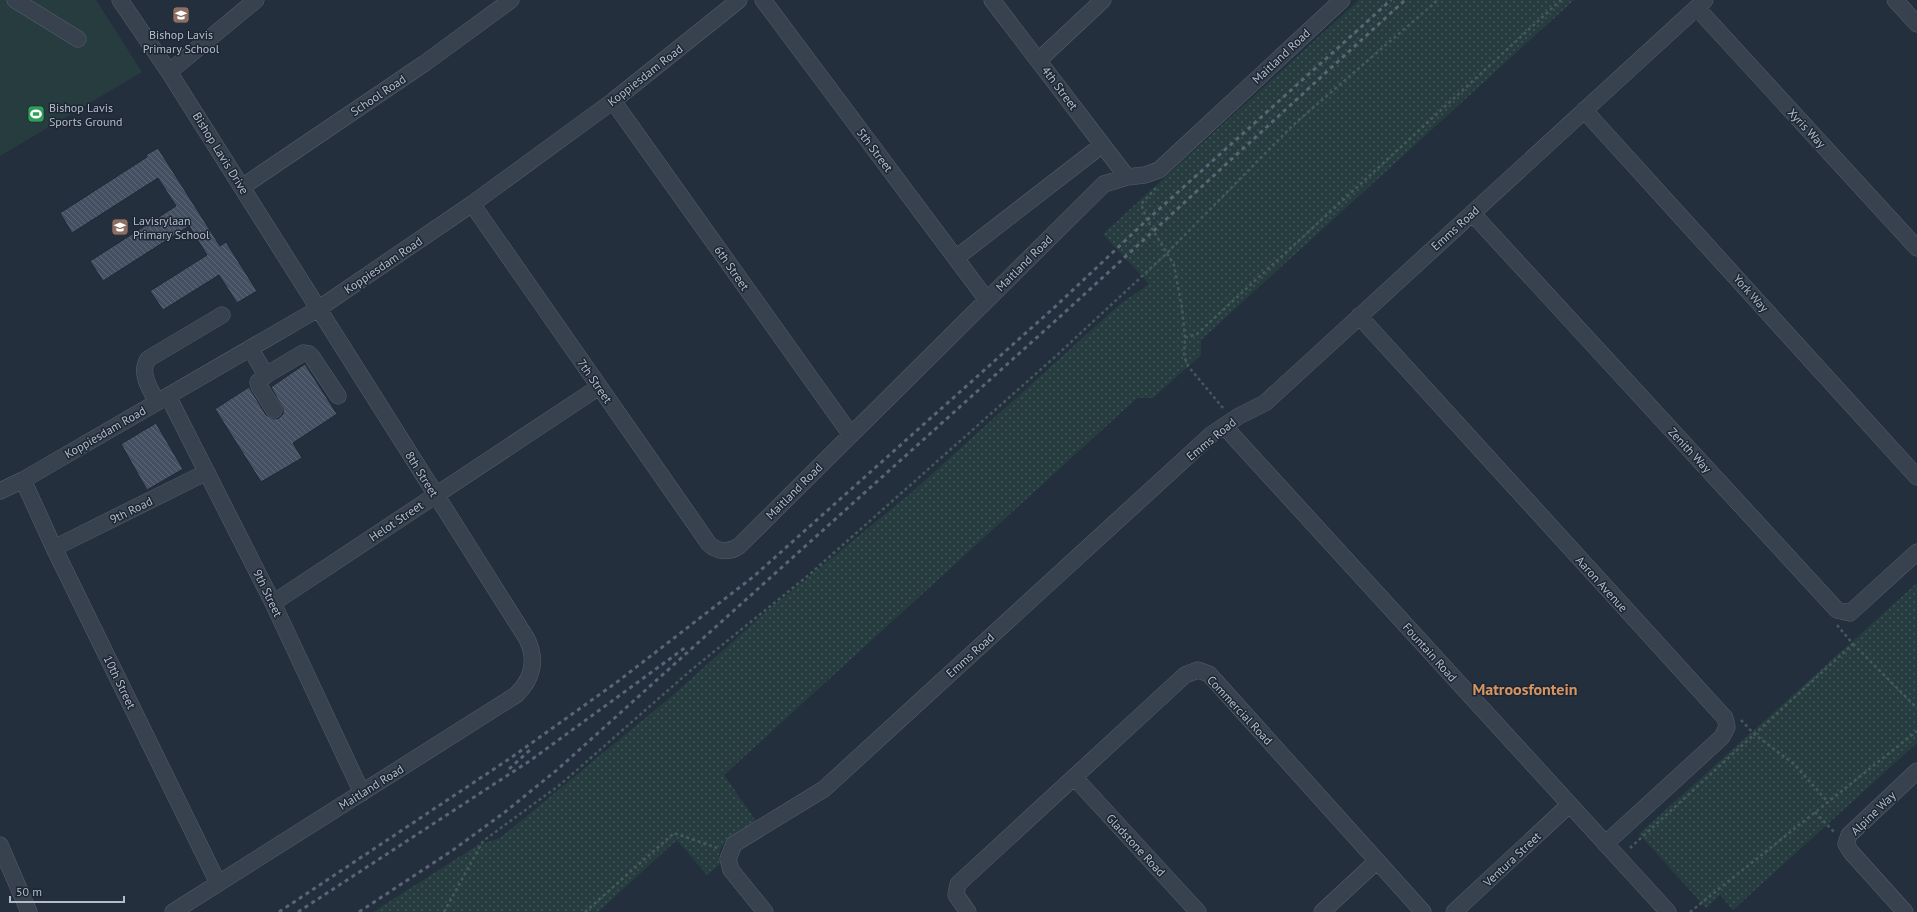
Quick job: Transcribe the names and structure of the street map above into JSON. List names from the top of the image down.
{
  "streets": {
    "street": [
      "Maitland Road",
      "Koppiesdam Road",
      "4th Street",
      "School Road",
      "Xyris Way",
      "5th Street",
      "Bishop Lavis Drive",
      "Emms Road",
      "6th Street",
      "York Way",
      "7th Street",
      "Zenith Way",
      "8th Street",
      "9th Road",
      "Helot Street",
      "Aaron Avenue",
      "9th Street",
      "Fountain Road",
      "10th Street",
      "Commercial Road",
      "Alpine Way",
      "Gladstone Road",
      "Ventura Street"
    ]
  },
  "crossings": [
    ["Maitland Road", "4th Street"],
    ["Maitland Road", "5th Street"],
    ["Maitland Road", "6th Street"],
    ["Maitland Road", "7th Street"],
    ["Maitland Road", "8th Street"],
    ["Maitland Road", "9th Street"],
    ["Maitland Road", "10th Street"],
    ["Koppiesdam Road", "Bishop Lavis Drive"],
    ["Koppiesdam Road", "6th Street"],
    ["Koppiesdam Road", "7th Street"],
    ["Koppiesdam Road", "8th Street"],
    ["Koppiesdam Road", "9th Street"],
    ["Koppiesdam Road", "10th Street"],
    ["School Road", "Bishop Lavis Drive"],
    ["Xyris Way", "Emms Road"],
    ["Bishop Lavis Drive", "8th Street"],
    ["Emms Road", "York Way"],
    ["Emms Road", "Zenith Way"],
    ["Emms Road", "Aaron Avenue"],
    ["Emms Road", "Fountain Road"],
    ["7th Street", "Helot Street"],
    ["8th Street", "Helot Street"],
    ["9th Road", "9th Street"],
    ["9th Road", "10th Street"],
    ["Helot Street", "9th Street"],
    ["Aaron Avenue", "Fountain Road"],
    ["Fountain Road", "Ventura Street"],
    ["Commercial Road", "Gladstone Road"]
  ],
  "districts": ["Matroosfontein"],
  "places": {
    "school or university": ["Bishop Lavis Primary School", "Lavisrylaan Primary School"],
    "sports": ["Bishop Lavis Sports Ground"]
  },
  "scale_bar": "50 m"
}
